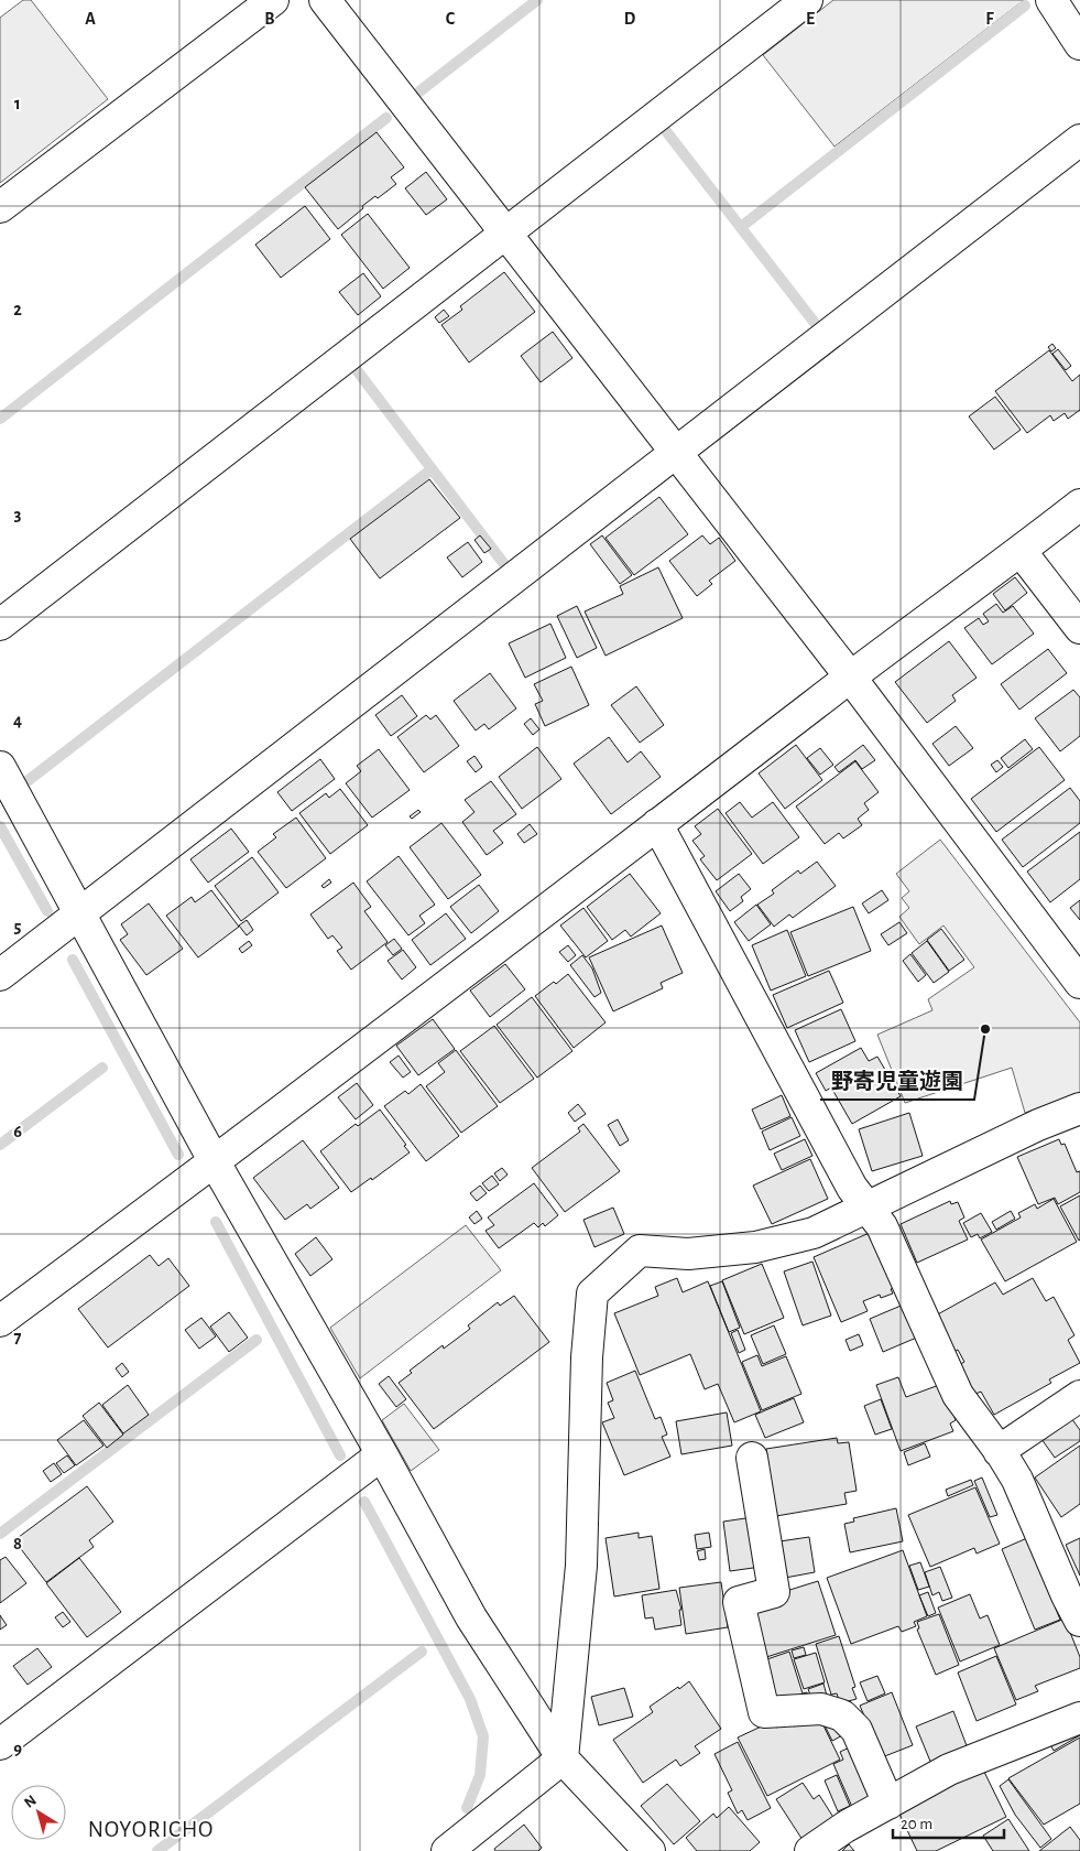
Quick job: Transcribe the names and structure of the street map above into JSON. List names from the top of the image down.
{
  "districts": ["NOYORICHO"],
  "places": ["野寄児童遊園"],
  "scale_bar": "20 m",
  "north": "top left",
  "grid": {
    "columns": [
      "A",
      "B",
      "C",
      "D",
      "E",
      "F"
    ],
    "rows": [
      "1",
      "2",
      "3",
      "4",
      "5",
      "6",
      "7",
      "8",
      "9"
    ]
  }
}
